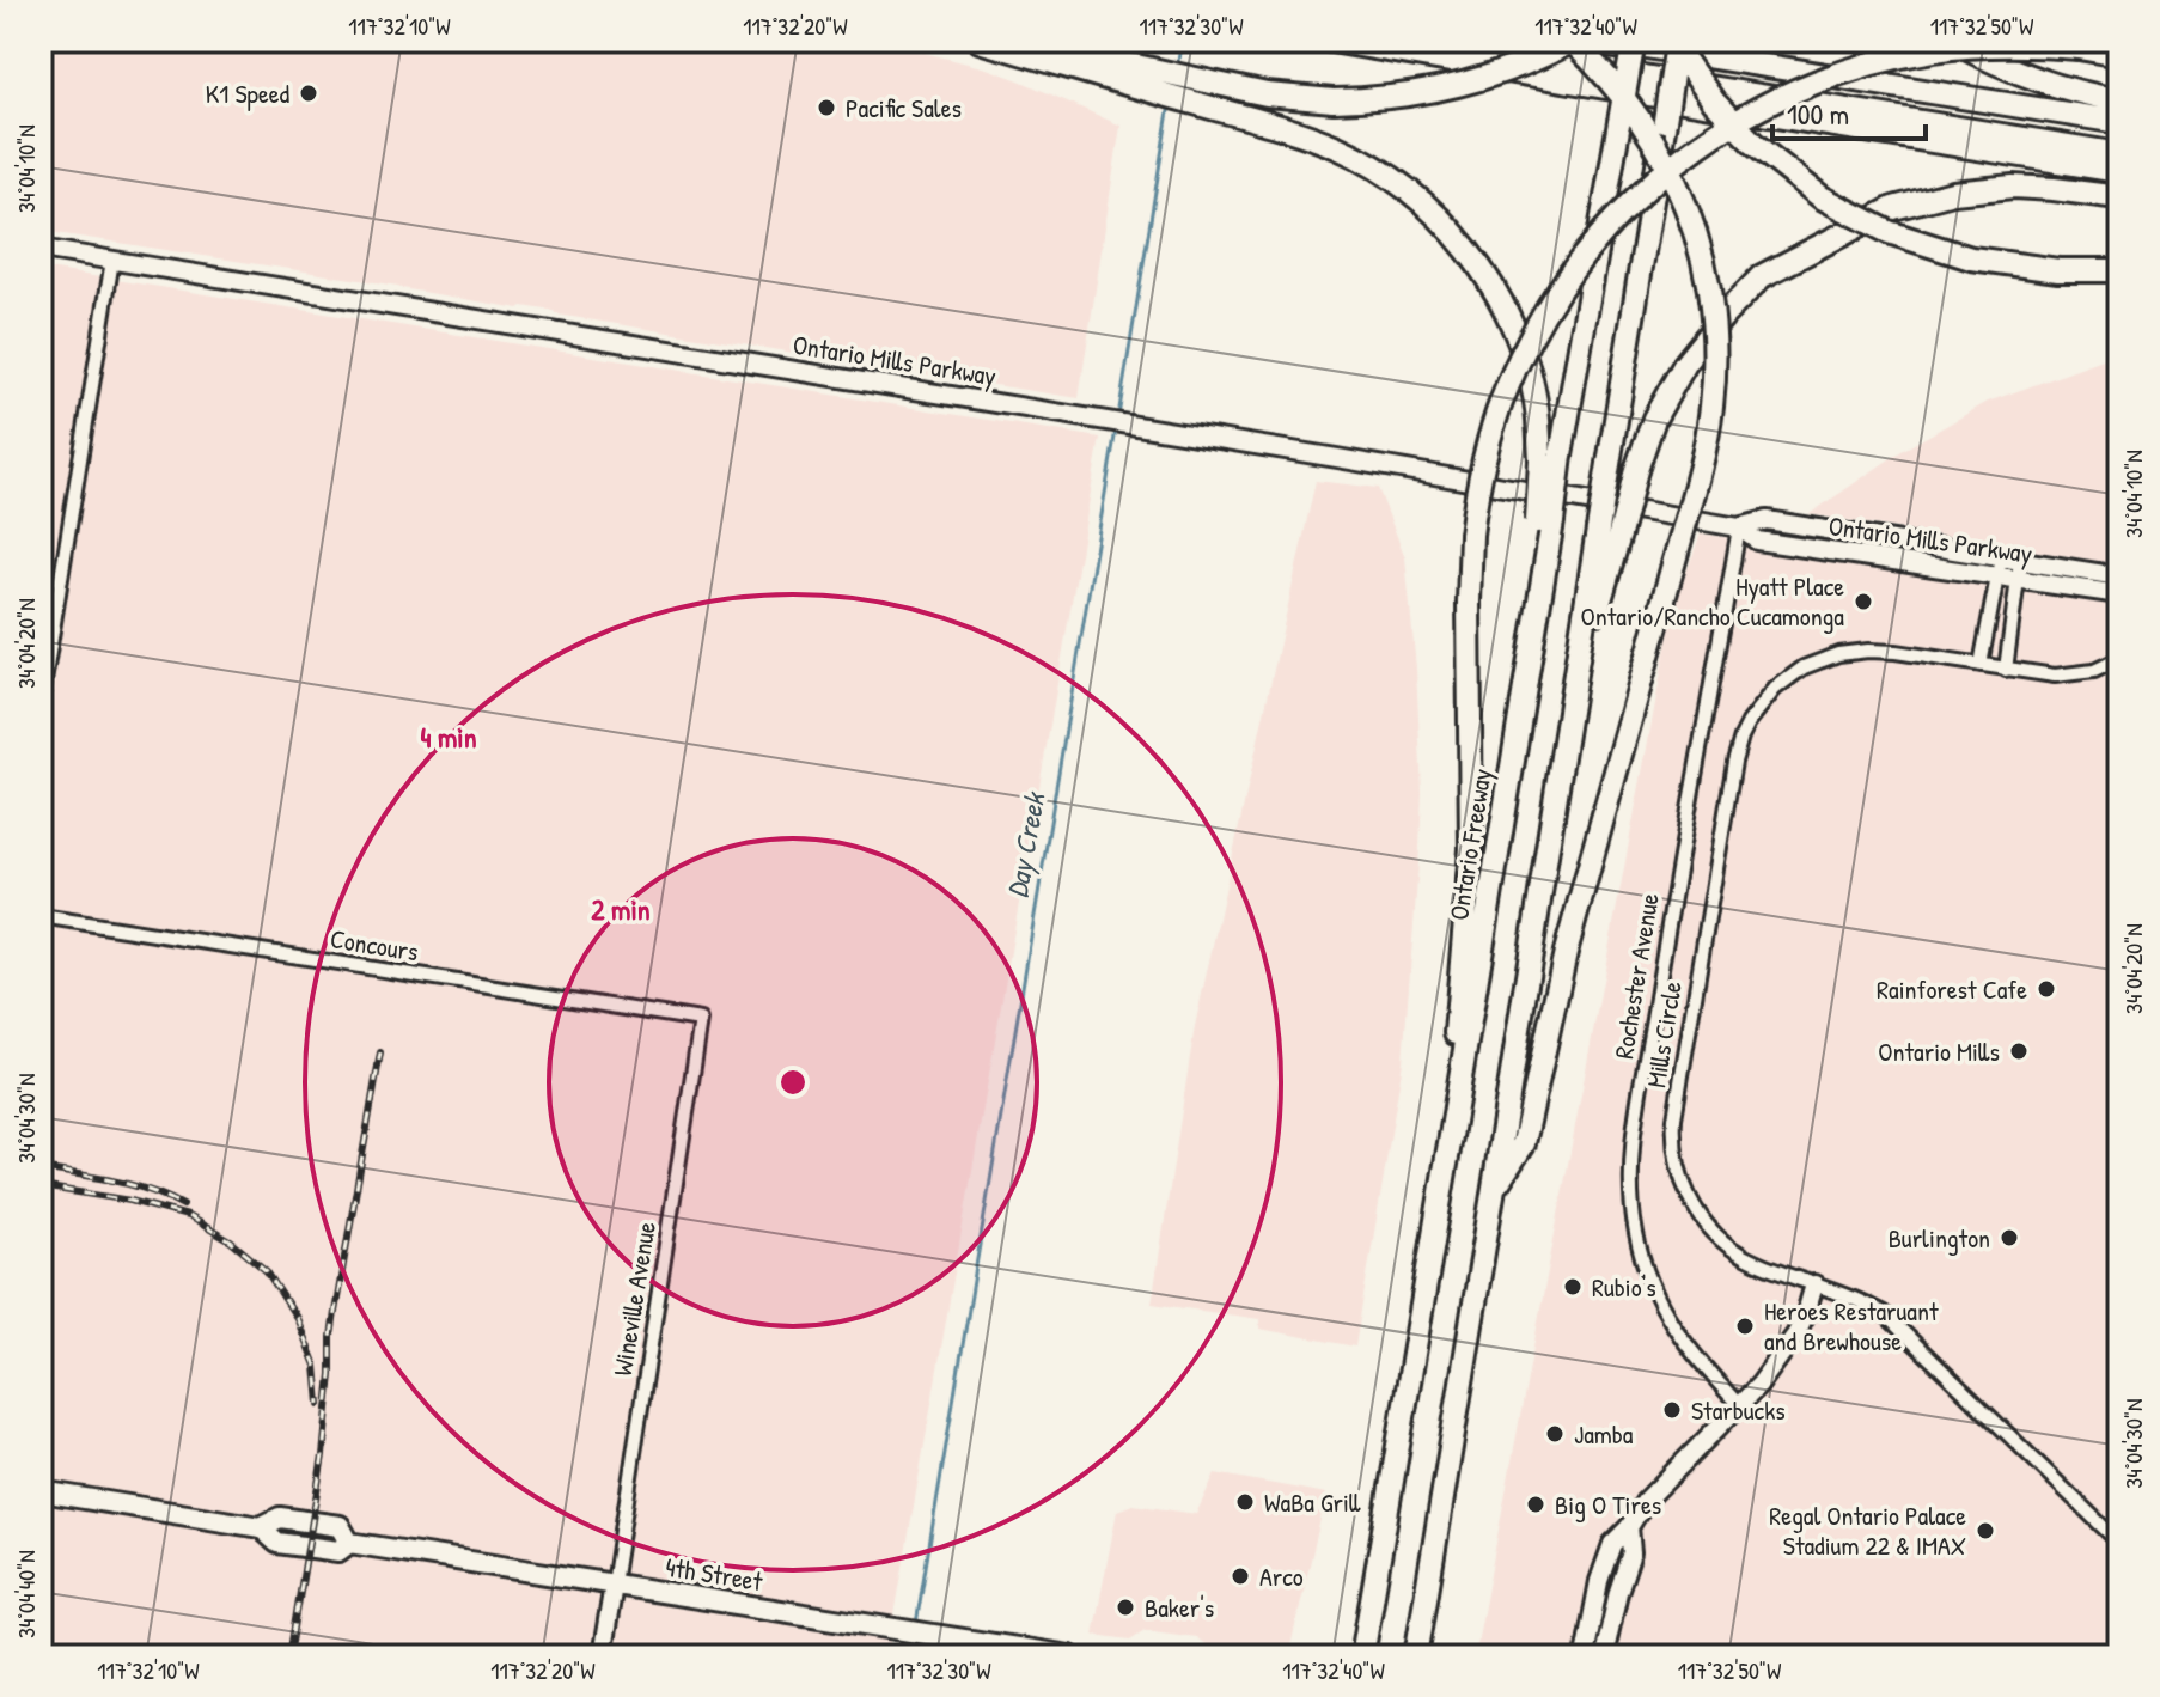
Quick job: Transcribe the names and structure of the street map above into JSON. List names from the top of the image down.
{
  "streets": {
    "highway": ["Ontario Freeway"],
    "main road": ["Ontario Mills Parkway", "4th Street"],
    "street": [
      "Concours",
      "Rochester Avenue",
      "Mills Circle",
      "Wineville Avenue"
    ]
  },
  "crossings": [
    ["Ontario Mills Parkway", "Rochester Avenue"],
    ["Concours", "Wineville Avenue"],
    ["Wineville Avenue", "4th Street"]
  ],
  "water": ["Day Creek"],
  "places": [
    "K1 Speed",
    "Pacific Sales",
    "Hyatt Place Ontario/Rancho Cucamonga",
    "Rainforest Cafe",
    "Ontario Mills",
    "Burlington",
    "Rubio's",
    "Heroes Restaruant and Brewhouse",
    "Starbucks",
    "Jamba",
    "WaBa Grill",
    "Big O Tires",
    "Regal Ontario Palace Stadium 22 & IMAX",
    "Arco",
    "Baker's"
  ],
  "scale_bar": "100 m",
  "coordinates": [
    "117°32'10\"W",
    "117°32'20\"W",
    "117°32'30\"W",
    "117°32'40\"W",
    "117°32'50\"W",
    "34°04'10\"N",
    "34°04'20\"N",
    "34°04'30\"N",
    "34°04'40\"N"
  ],
  "rings": ["4 min", "2 min"]
}
